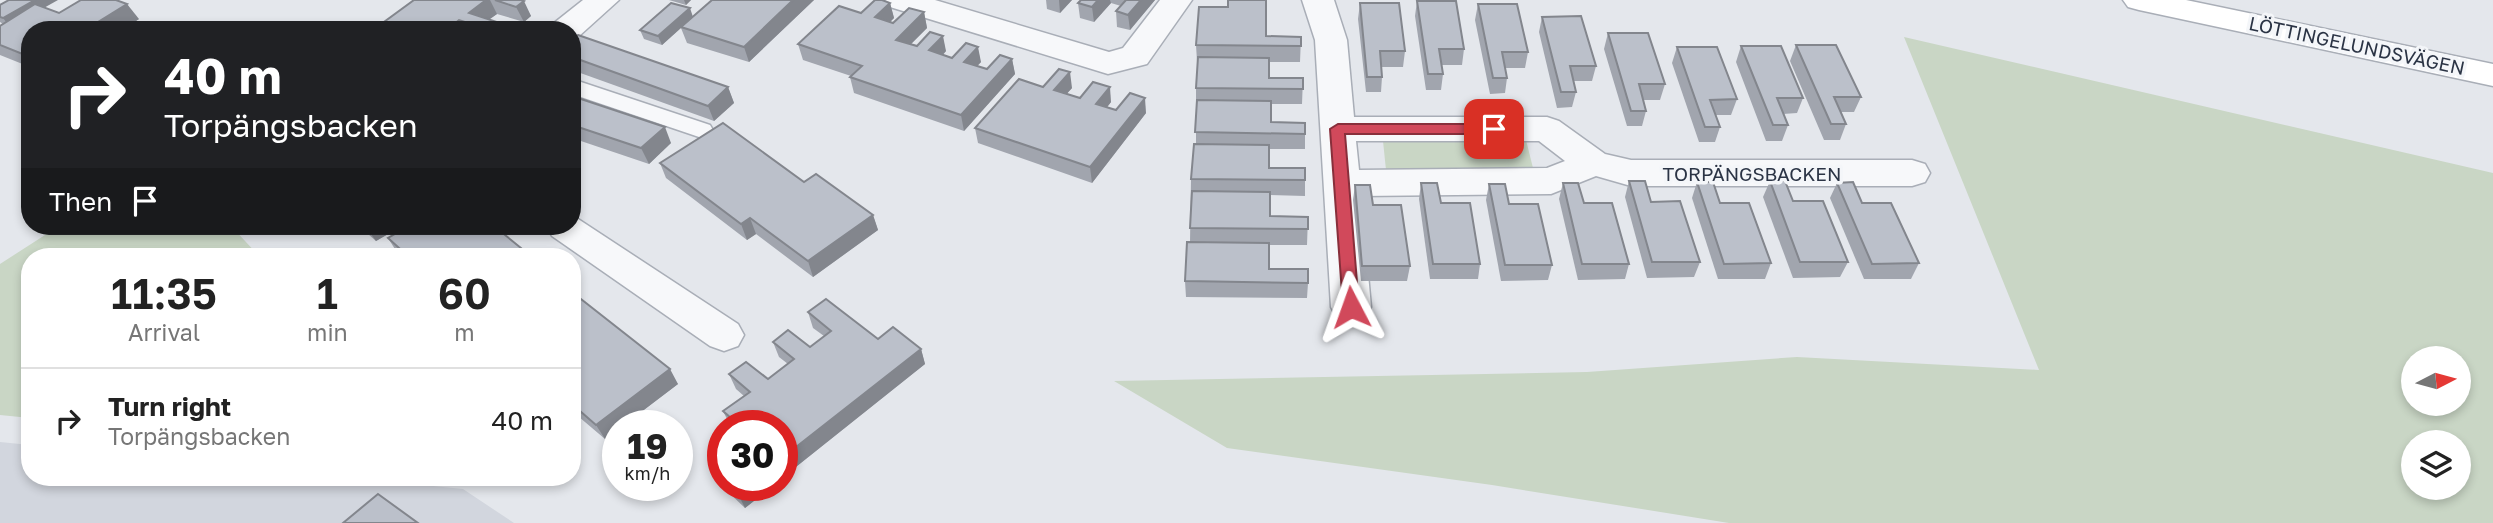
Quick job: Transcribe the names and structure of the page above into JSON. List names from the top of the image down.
{
  "streets": {
    "main road": ["LÖTTINGELUNDSVÄGEN"],
    "street": ["TORPÄNGSBACKEN"]
  },
  "north": "right",
  "page": {
    "turn": ["40 m", "Torpängsbacken"],
    "then": "Then",
    "eta": [
      "11:35",
      "Arrival",
      "1",
      "min",
      "60",
      "m"
    ],
    "list": [
      {
        "name": "Turn right",
        "note": "Torpängsbacken",
        "value": "40 m"
      }
    ],
    "speed": "19 km/h",
    "limit": "30"
  }
}
